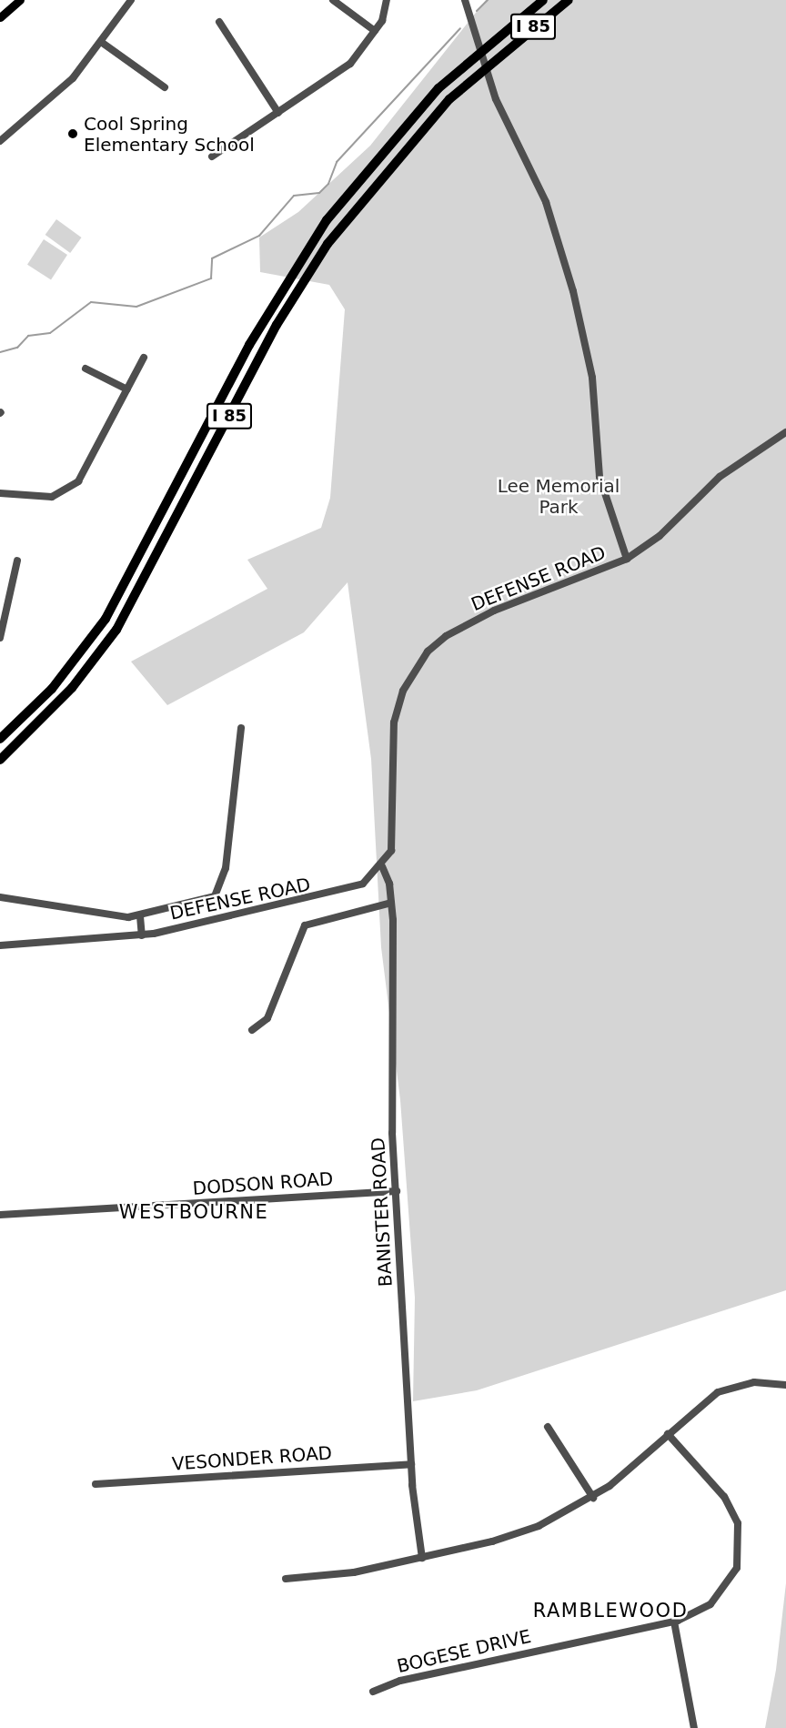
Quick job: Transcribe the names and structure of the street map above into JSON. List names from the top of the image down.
{
  "streets": {
    "highway": ["I 85"],
    "street": [
      "DEFENSE ROAD",
      "DODSON ROAD",
      "BANISTER ROAD",
      "VESONDER ROAD",
      "BOGESE DRIVE"
    ]
  },
  "crossings": [
    ["DEFENSE ROAD", "BANISTER ROAD"],
    ["DODSON ROAD", "BANISTER ROAD"],
    ["BANISTER ROAD", "VESONDER ROAD"]
  ],
  "districts": ["WESTBOURNE", "RAMBLEWOOD"],
  "parks": ["Lee Memorial Park"],
  "places": ["Cool Spring Elementary School"]
}
